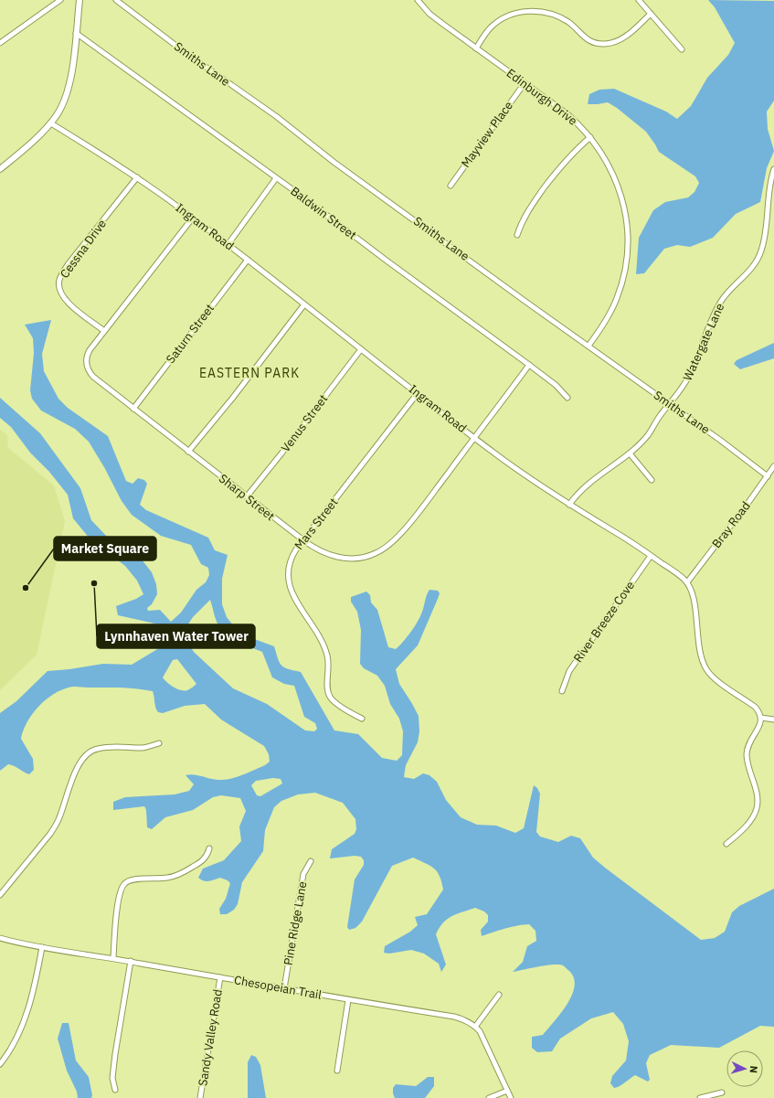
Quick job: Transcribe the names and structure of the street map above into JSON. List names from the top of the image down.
{
  "streets": {
    "street": [
      "Smiths Lane",
      "Edinburgh Drive",
      "Mayview Place",
      "Baldwin Street",
      "Ingram Road",
      "Cessna Drive",
      "Saturn Street",
      "Watergate Lane",
      "Venus Street",
      "Sharp Street",
      "Mars Street",
      "Bray Road",
      "River Breeze Cove",
      "Pine Ridge Lane",
      "Chesopeian Trail",
      "Sandy Valley Road"
    ]
  },
  "crossings": [
    ["Smiths Lane", "Edinburgh Drive"],
    ["Smiths Lane", "Watergate Lane"],
    ["Smiths Lane", "Bray Road"],
    ["Edinburgh Drive", "Mayview Place"],
    ["Baldwin Street", "Sharp Street"],
    ["Ingram Road", "Cessna Drive"],
    ["Ingram Road", "Saturn Street"],
    ["Ingram Road", "Watergate Lane"],
    ["Ingram Road", "Venus Street"],
    ["Ingram Road", "Sharp Street"],
    ["Ingram Road", "Mars Street"],
    ["Ingram Road", "Bray Road"],
    ["Ingram Road", "River Breeze Cove"],
    ["Cessna Drive", "Sharp Street"],
    ["Saturn Street", "Sharp Street"],
    ["Venus Street", "Sharp Street"],
    ["Sharp Street", "Mars Street"],
    ["Pine Ridge Lane", "Chesopeian Trail"],
    ["Chesopeian Trail", "Sandy Valley Road"]
  ],
  "districts": ["EASTERN PARK"],
  "places": ["Lynnhaven Water Tower", "Market Square"],
  "north": "right"
}
